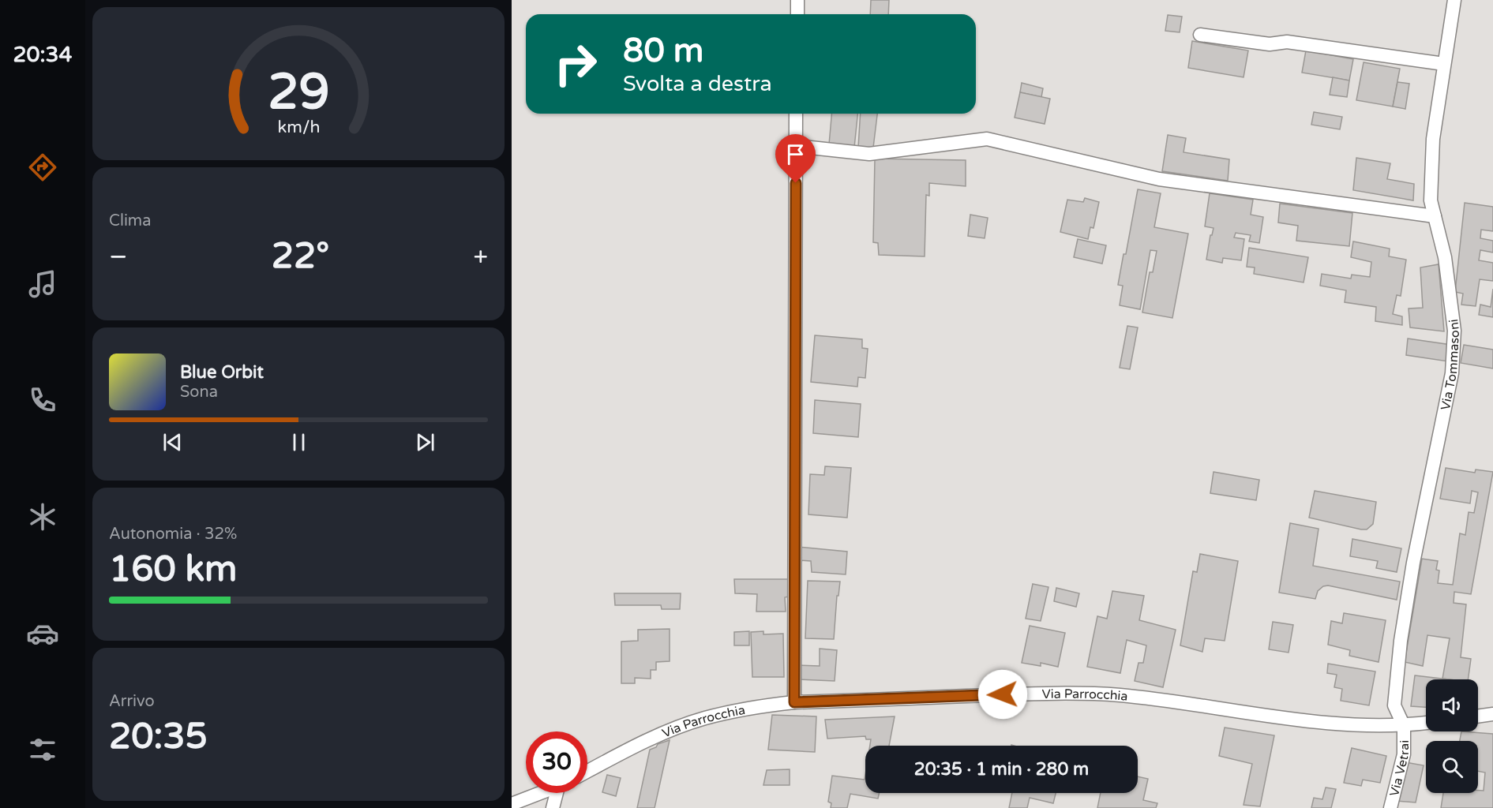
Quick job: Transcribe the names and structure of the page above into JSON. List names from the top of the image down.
{
  "streets": {
    "street": ["Via Tommasoni", "Via Parrocchia", "Via Vetrai"]
  },
  "crossings": [
    ["Via Tommasoni", "Via Parrocchia"],
    ["Via Tommasoni", "Via Vetrai"],
    ["Via Parrocchia", "Via Vetrai"]
  ],
  "page": {
    "tabs": "20:34",
    "turn": ["80 m", "Svolta a destra"],
    "tile": [
      "Clima",
      ["Autonomia · 32%", "160 km"],
      ["Arrivo", "20:35"]
    ],
    "heat": ["−", "22°", "+"],
    "song": ["Blue Orbit", "Sona"],
    "limit": "30",
    "trip": "20:35 · 1 min · 280 m",
    "gauge": ["29", "km/h"]
  }
}
